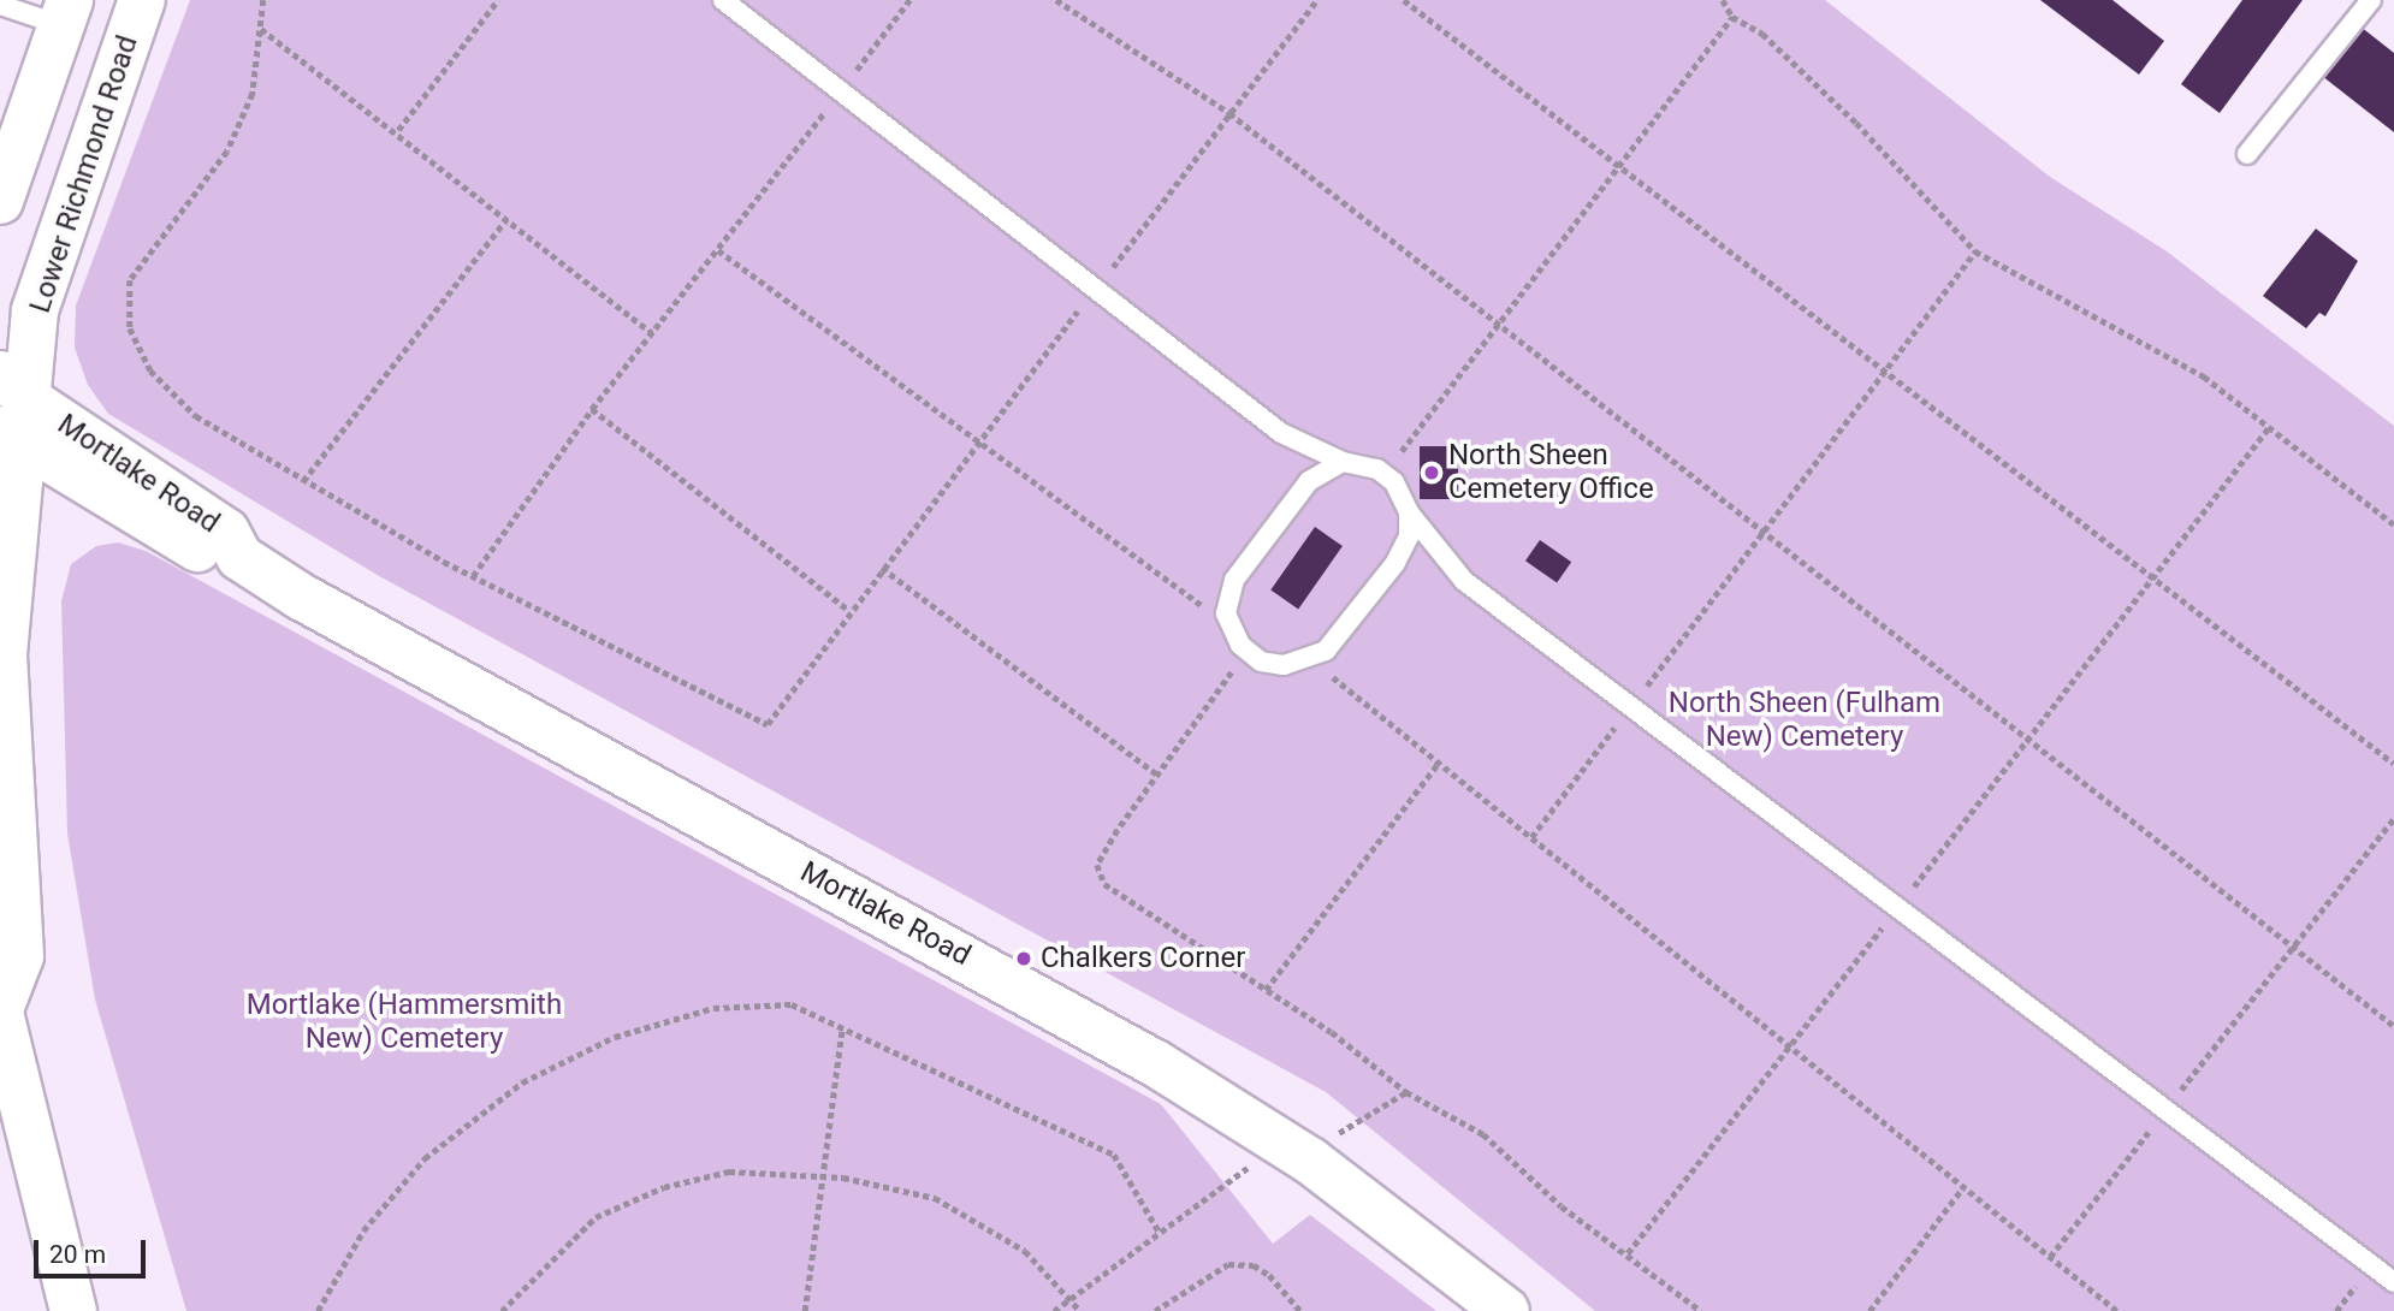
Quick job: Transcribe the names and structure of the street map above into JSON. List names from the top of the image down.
{
  "streets": {
    "highway": ["Lower Richmond Road", "Mortlake Road"]
  },
  "crossings": [
    ["Lower Richmond Road", "Mortlake Road"]
  ],
  "parks": ["North Sheen (Fulham New) Cemetery", "Mortlake (Hammersmith New) Cemetery"],
  "places": ["North Sheen Cemetery Office", "Chalkers Corner"],
  "scale_bar": "20 m"
}
